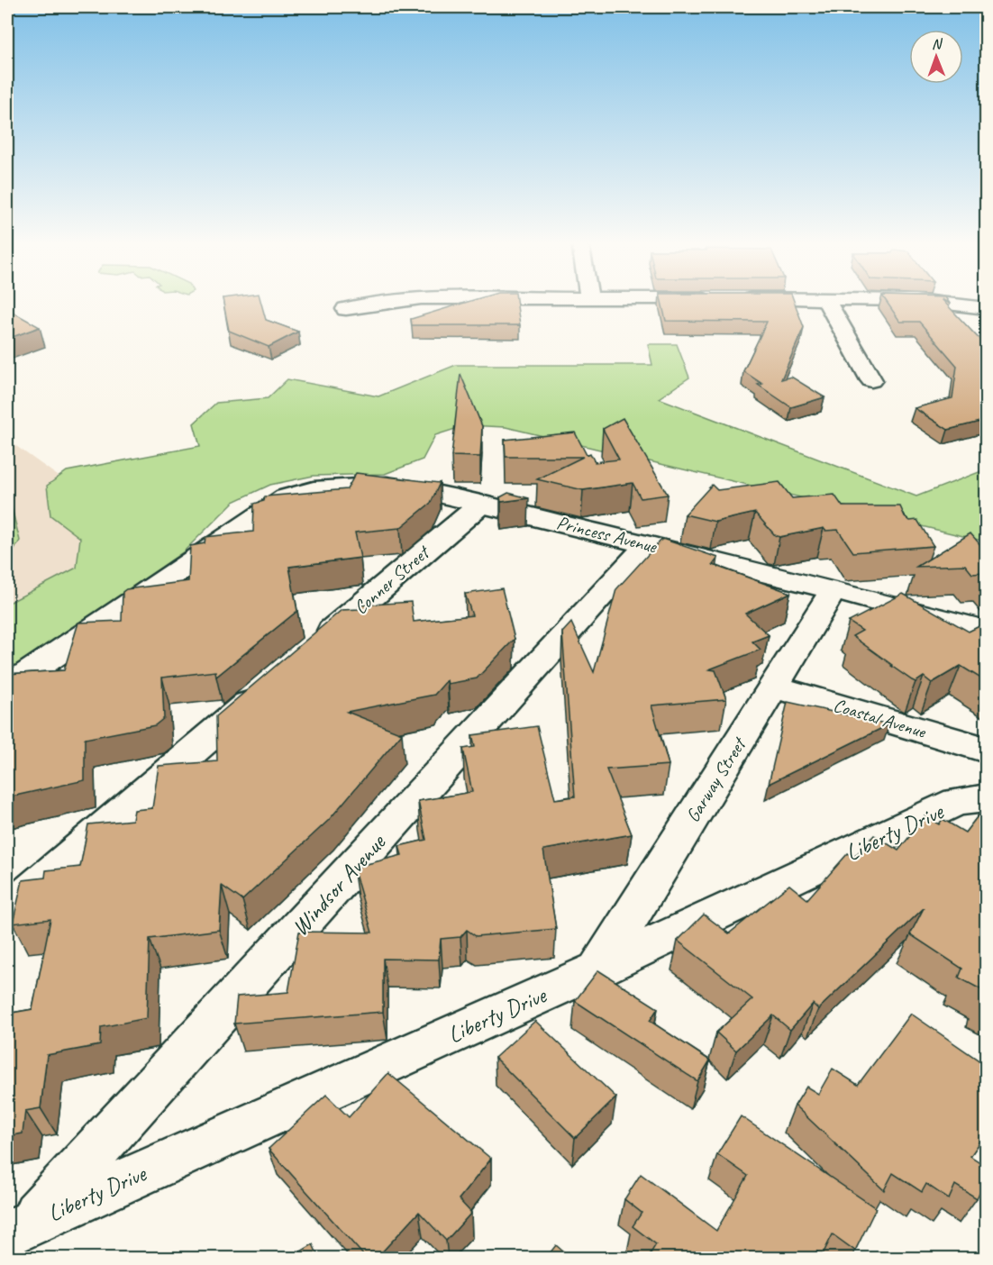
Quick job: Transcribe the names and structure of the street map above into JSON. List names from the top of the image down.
{
  "streets": {
    "street": [
      "Princess Avenue",
      "Conner Street",
      "Coastal Avenue",
      "Garway Street",
      "Liberty Drive",
      "Windsor Avenue"
    ]
  },
  "crossings": [
    ["Princess Avenue", "Conner Street"],
    ["Princess Avenue", "Garway Street"],
    ["Princess Avenue", "Windsor Avenue"],
    ["Coastal Avenue", "Garway Street"],
    ["Garway Street", "Liberty Drive"],
    ["Liberty Drive", "Windsor Avenue"]
  ],
  "north": "top"
}
